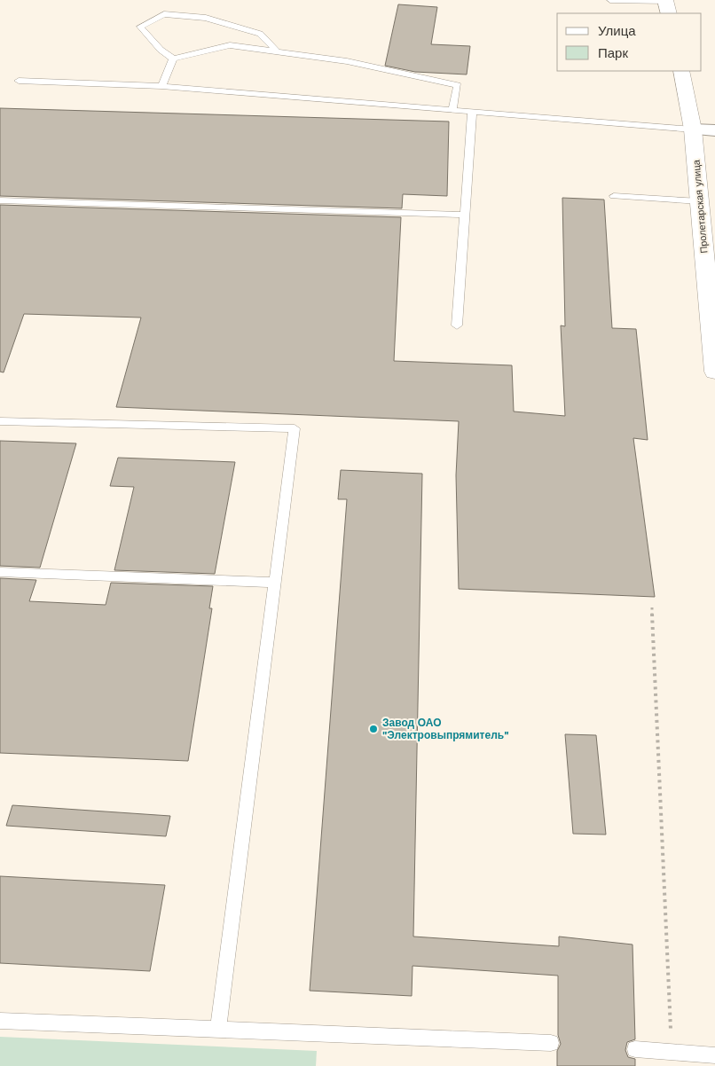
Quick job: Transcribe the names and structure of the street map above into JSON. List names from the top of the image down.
{
  "streets": {
    "street": ["Пролетарская улица"]
  },
  "places": ["Завод ОАО \"Электровыпрямитель\""],
  "legend": ["Улица", "Парк"]
}
